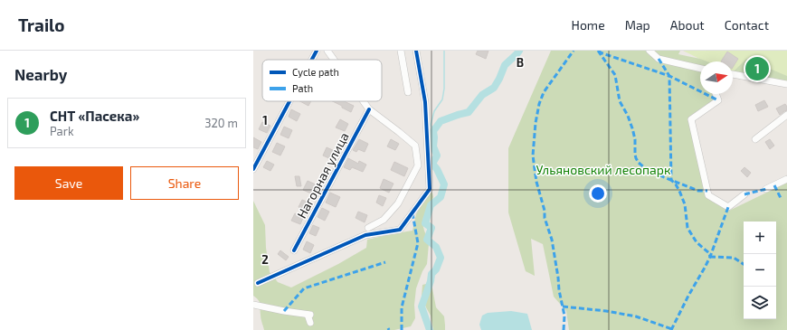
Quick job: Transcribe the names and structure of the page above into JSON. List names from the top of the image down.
{
  "streets": {
    "street": ["Нагорная улица"]
  },
  "parks": ["Ульяновский лесопарк"],
  "legend": ["Cycle path", "Path"],
  "north": "right",
  "page": {
    "header": "Trailo",
    "nav": [
      "Home",
      "Map",
      "About",
      "Contact"
    ],
    "heading": "Nearby",
    "pins": "1",
    "list": [
      {
        "mark": "1",
        "name": "СНТ «Пасека»",
        "note": "Park",
        "value": "320 m"
      }
    ],
    "buttons": ["Save", "Share"],
    "map_buttons": ["+", "−"]
  },
  "grid": {
    "columns": ["B"],
    "rows": ["1", "2"]
  }
}
